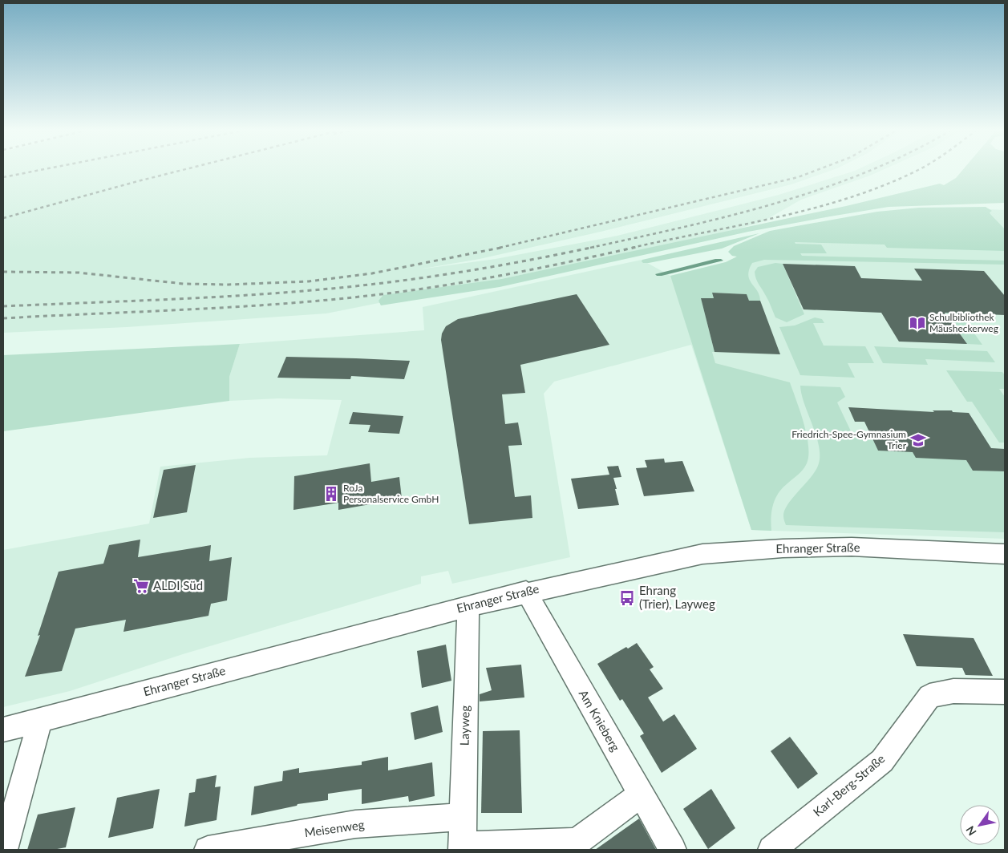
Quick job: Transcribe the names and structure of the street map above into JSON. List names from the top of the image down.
{
  "streets": {
    "street": [
      "Ehranger Straße",
      "Am Knieberg",
      "Layweg",
      "Karl-Berg-Straße",
      "Meisenweg"
    ]
  },
  "crossings": [
    ["Ehranger Straße", "Am Knieberg"],
    ["Ehranger Straße", "Layweg"],
    ["Am Knieberg", "Layweg"],
    ["Layweg", "Meisenweg"]
  ],
  "places": {
    "library": ["Schulbibliothek Mäusheckerweg"],
    "school or university": ["Friedrich-Spee-Gymnasium Trier"],
    "building": ["RoJa Personalservice GmbH"],
    "supermarket": ["ALDI Süd"],
    "bus stop": ["Ehrang (Trier), Layweg"]
  },
  "north": "bottom left"
}
